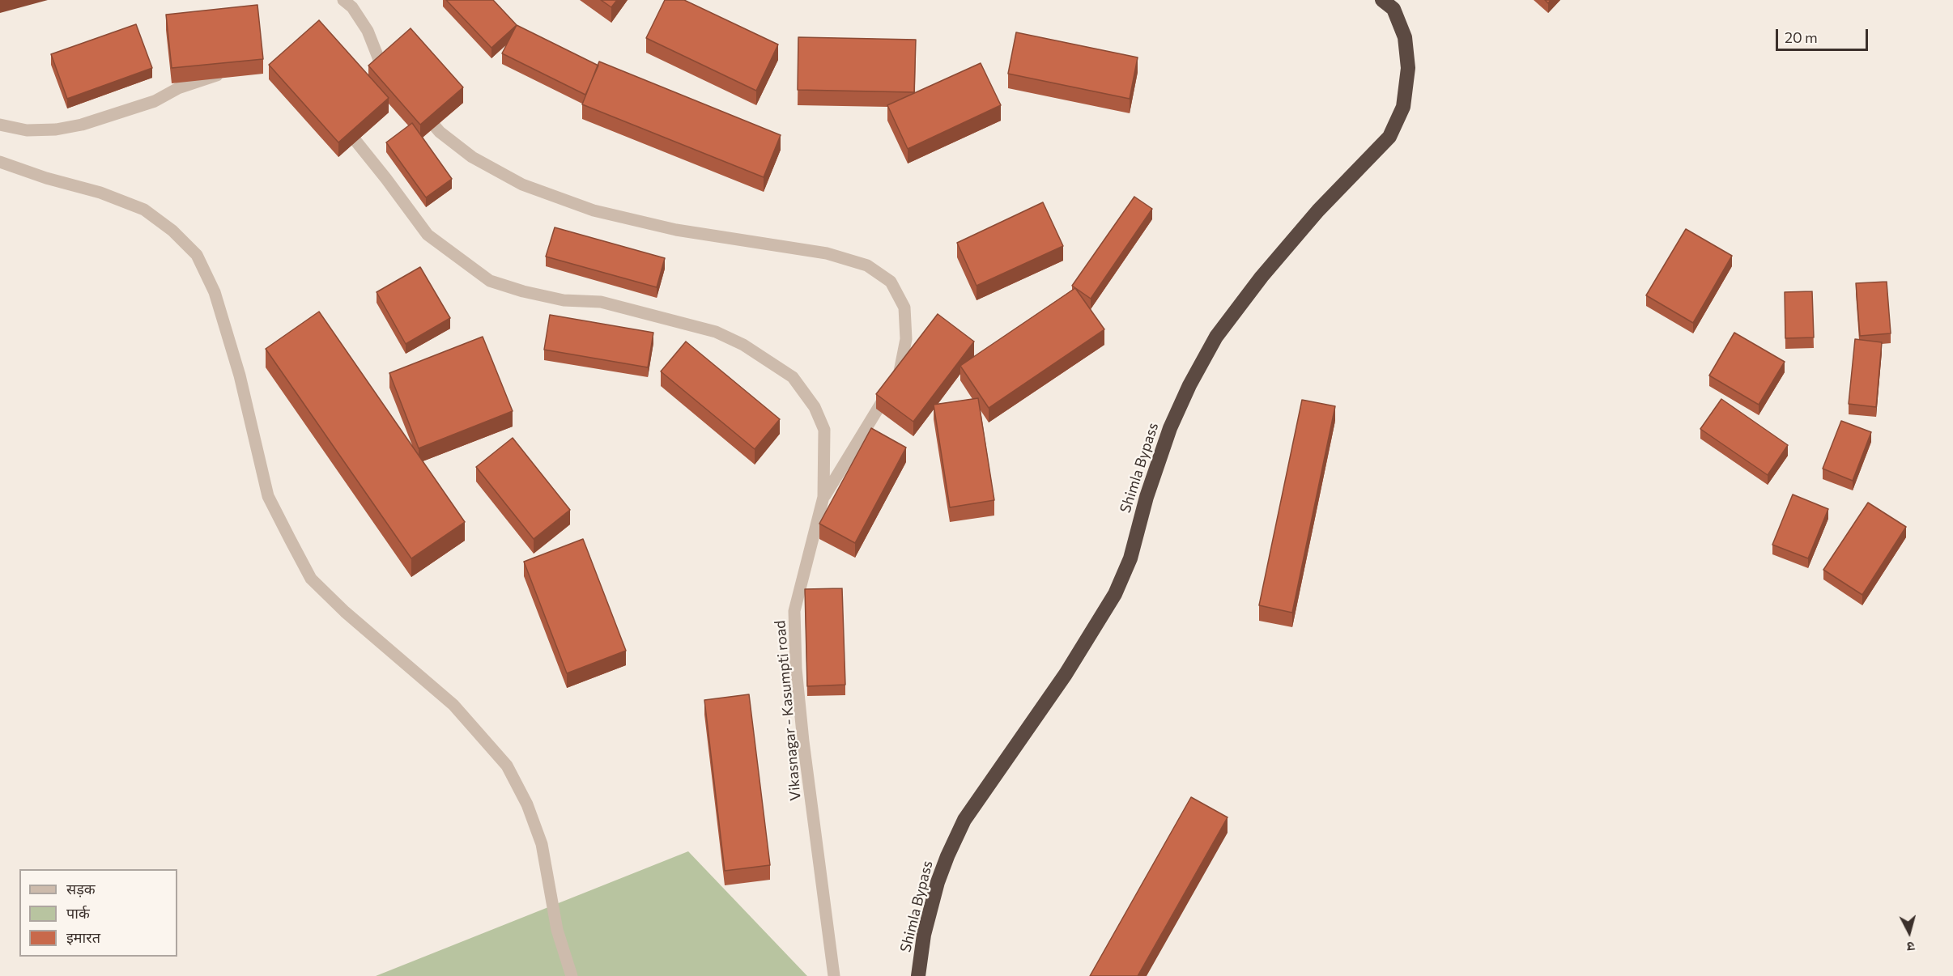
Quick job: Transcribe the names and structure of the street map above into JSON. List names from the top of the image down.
{
  "streets": {
    "highway": ["Shimla Bypass"],
    "street": ["Vikasnagar - Kasumpti road"]
  },
  "legend": ["सड़क", "पार्क", "इमारत"],
  "scale_bar": "20 m",
  "north": "bottom"
}
